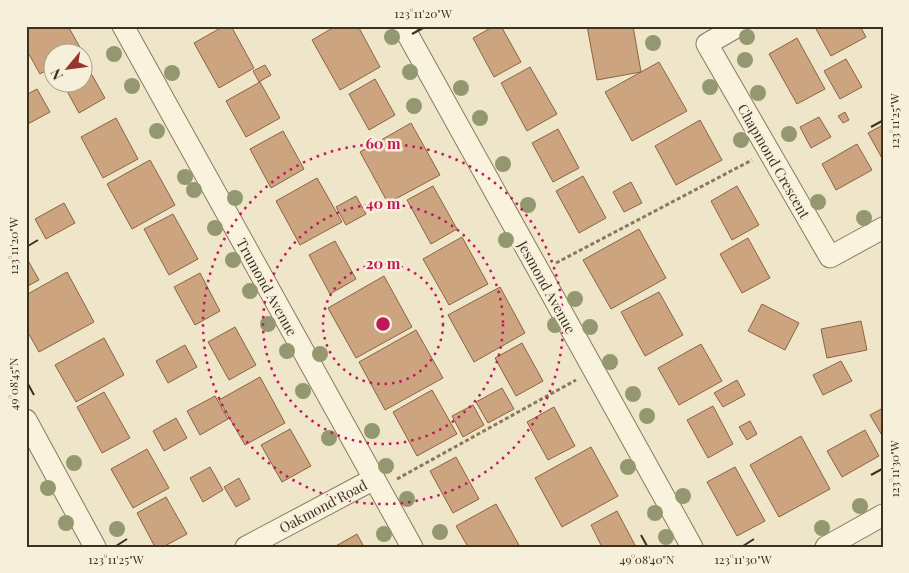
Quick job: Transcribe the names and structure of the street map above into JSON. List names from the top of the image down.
{
  "streets": {
    "street": [
      "Chapmond Crescent",
      "Trumond Avenue",
      "Jesmond Avenue",
      "Oakmond Road"
    ]
  },
  "crossings": [
    ["Trumond Avenue", "Oakmond Road"]
  ],
  "north": "bottom left",
  "coordinates": [
    "123°11'20\"W",
    "123°11'25\"W",
    "49°08'45\"N",
    "123°11'30\"W",
    "49°08'40\"N"
  ],
  "rings": ["60 m", "40 m", "20 m"]
}
